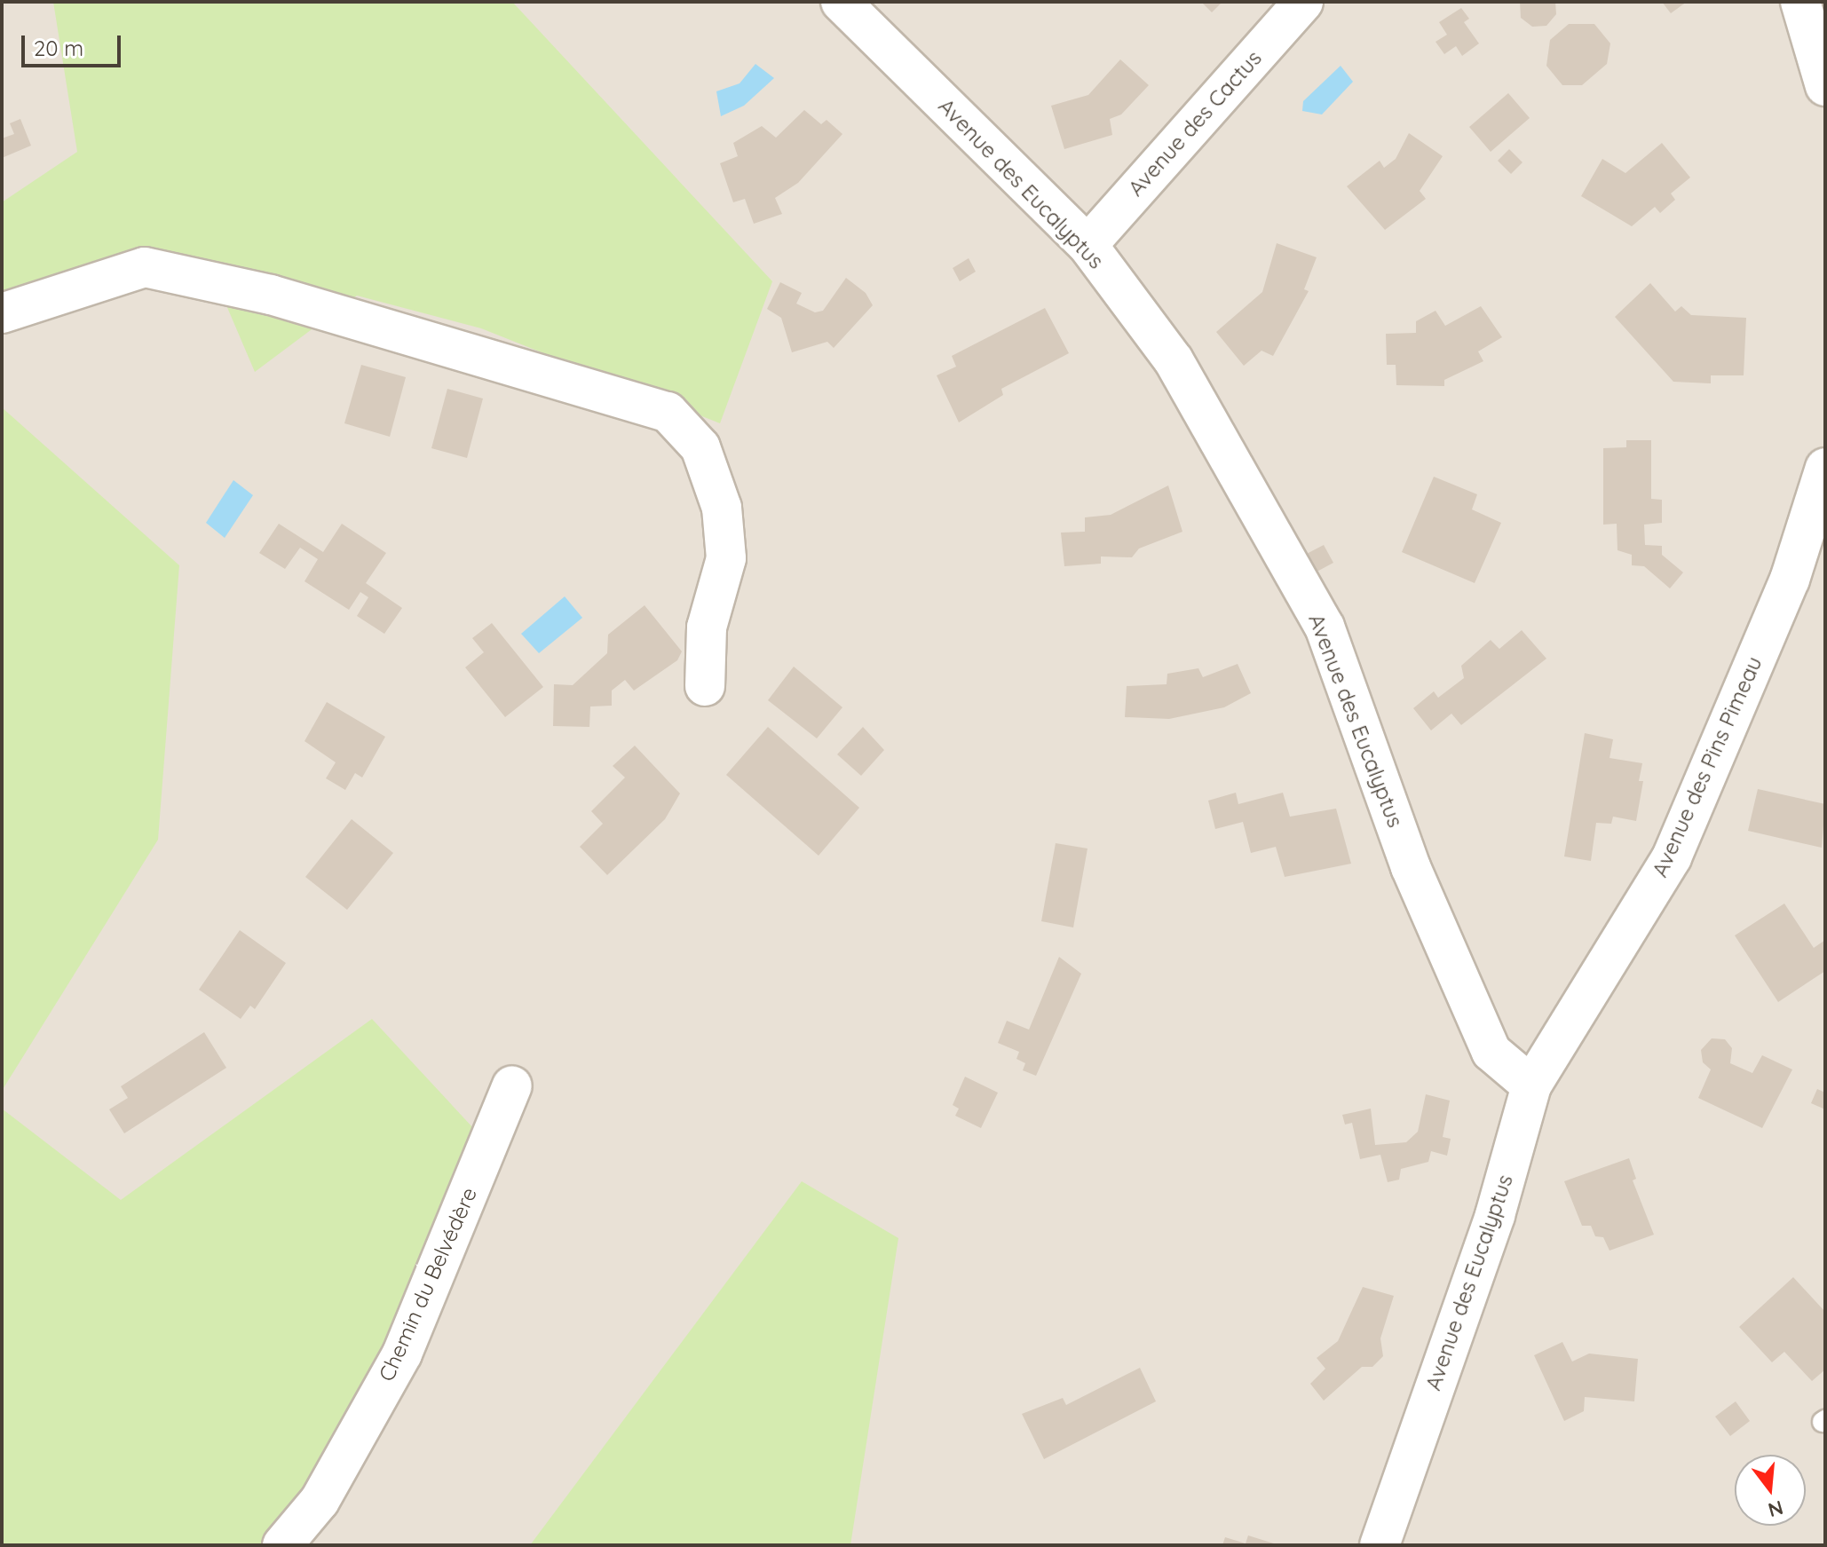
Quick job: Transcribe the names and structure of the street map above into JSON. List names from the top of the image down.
{
  "streets": {
    "street": [
      "Avenue des Cactus",
      "Avenue des Eucalyptus",
      "Avenue des Pins Pimeau",
      "Chemin du Belvédère"
    ]
  },
  "crossings": [
    ["Avenue des Cactus", "Avenue des Eucalyptus"],
    ["Avenue des Eucalyptus", "Avenue des Pins Pimeau"]
  ],
  "scale_bar": "20 m",
  "north": "bottom"
}
